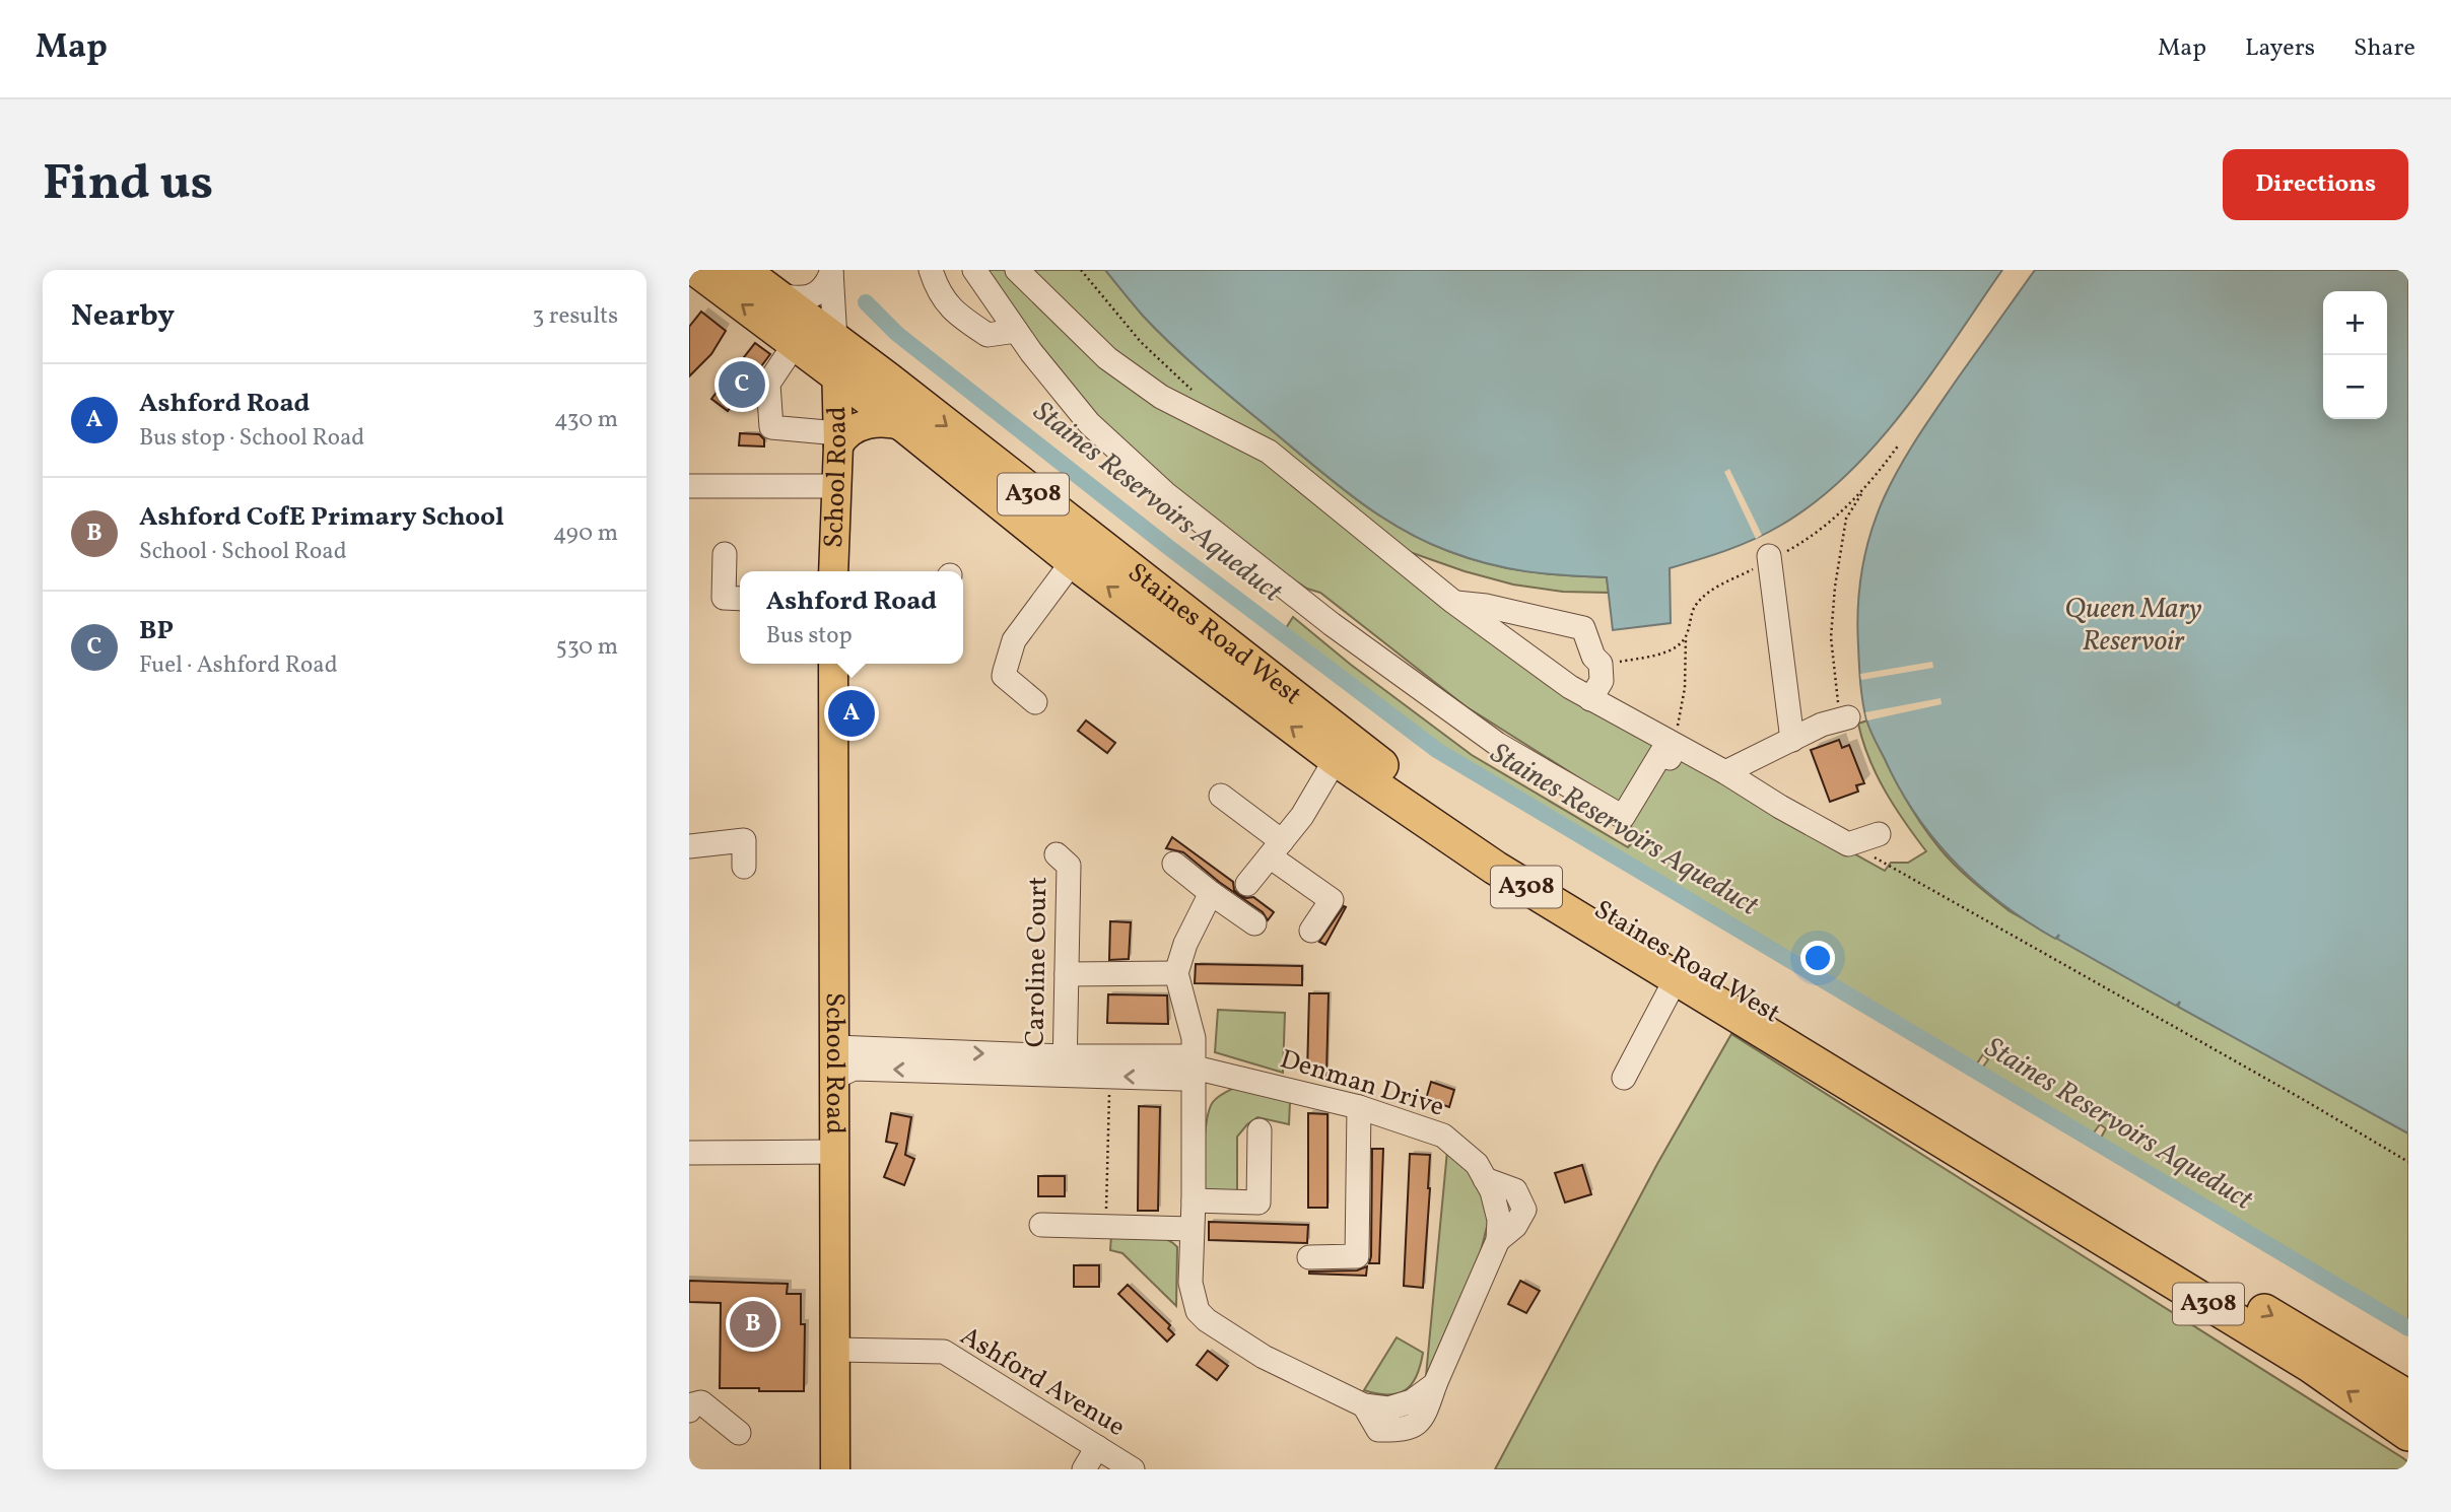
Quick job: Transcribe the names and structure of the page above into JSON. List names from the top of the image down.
{
  "streets": {
    "highway": ["A308", "Staines Road West"],
    "main road": ["School Road"],
    "street": ["Caroline Court", "Denman Drive", "Ashford Avenue"]
  },
  "crossings": [
    ["School Road", "A308"],
    ["School Road", "Staines Road West"],
    ["School Road", "Denman Drive"],
    ["School Road", "Ashford Avenue"],
    ["A308", "Staines Road West"],
    ["Caroline Court", "Denman Drive"]
  ],
  "water": ["Staines Reservoirs Aqueduct", "Queen Mary Reservoir"],
  "page": {
    "header": "Map",
    "nav": ["Map", "Layers", "Share"],
    "buttons": "Directions",
    "title": "Find us",
    "heading": ["Nearby", "3 results"],
    "map_buttons": ["+", "−"],
    "pins": ["C", "A", "B"],
    "list": [
      {
        "mark": "A",
        "name": "Ashford Road",
        "note": "Bus stop · School Road",
        "value": "430 m"
      },
      {
        "mark": "B",
        "name": "Ashford CofE Primary School",
        "note": "School · School Road",
        "value": "490 m"
      },
      {
        "mark": "C",
        "name": "BP",
        "note": "Fuel · Ashford Road",
        "value": "530 m"
      }
    ],
    "popup": ["Ashford Road", "Bus stop"]
  }
}
